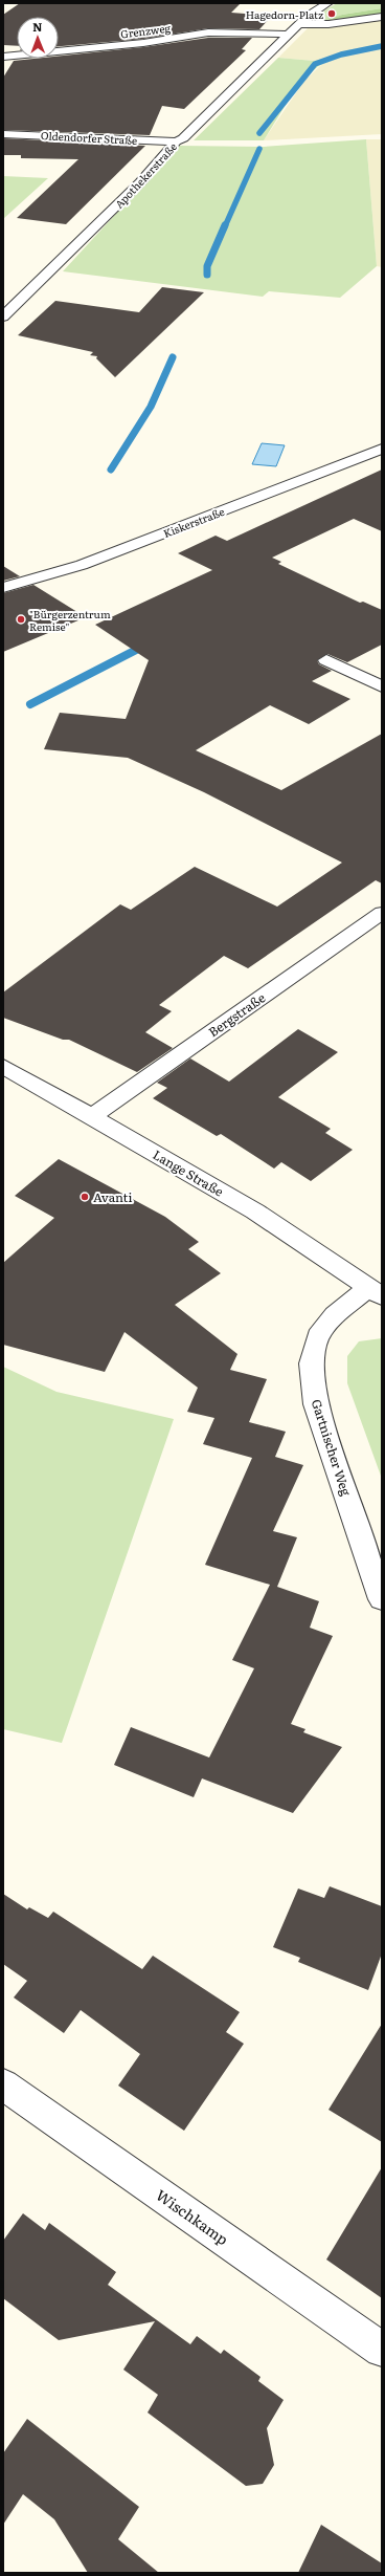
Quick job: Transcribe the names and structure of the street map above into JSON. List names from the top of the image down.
{
  "streets": {
    "street": [
      "Grenzweg",
      "Oldendorfer Straße",
      "Apothekerstraße",
      "Kiskerstraße",
      "Bergstraße",
      "Lange Straße",
      "Gartnischer Weg",
      "Wischkamp"
    ]
  },
  "crossings": [
    ["Grenzweg", "Apothekerstraße"],
    ["Oldendorfer Straße", "Apothekerstraße"],
    ["Bergstraße", "Lange Straße"],
    ["Lange Straße", "Gartnischer Weg"]
  ],
  "places": ["Hagedorn-Platz", "\"Bürgerzentrum Remise\"", "Avanti"],
  "north": "top"
}
